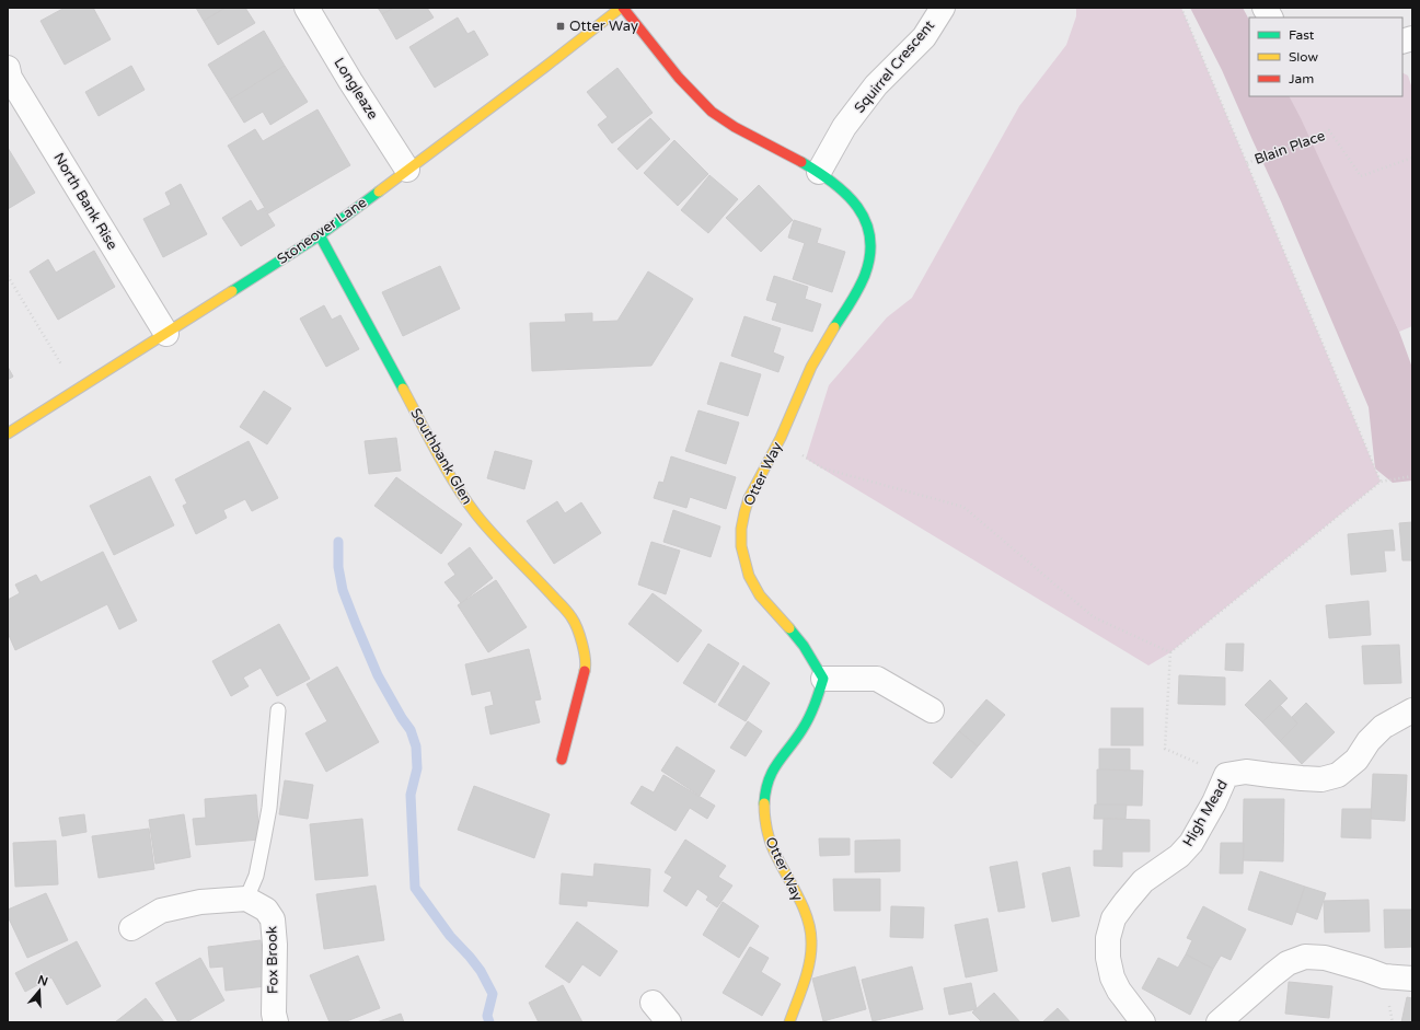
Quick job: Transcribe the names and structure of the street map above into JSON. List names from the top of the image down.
{
  "streets": {
    "street": [
      "Squirrel Crescent",
      "Longleaze",
      "North Bank Rise",
      "Stoneover Lane",
      "Southbank Glen",
      "Otter Way",
      "High Mead",
      "Fox Brook"
    ],
    "path": ["Blain Place"]
  },
  "crossings": [
    ["Squirrel Crescent", "Otter Way"],
    ["Longleaze", "Stoneover Lane"],
    ["North Bank Rise", "Stoneover Lane"],
    ["Stoneover Lane", "Southbank Glen"],
    ["Stoneover Lane", "Otter Way"]
  ],
  "places": {
    "transit": ["Otter Way"]
  },
  "legend": ["Fast", "Slow", "Jam"],
  "north": "top"
}
